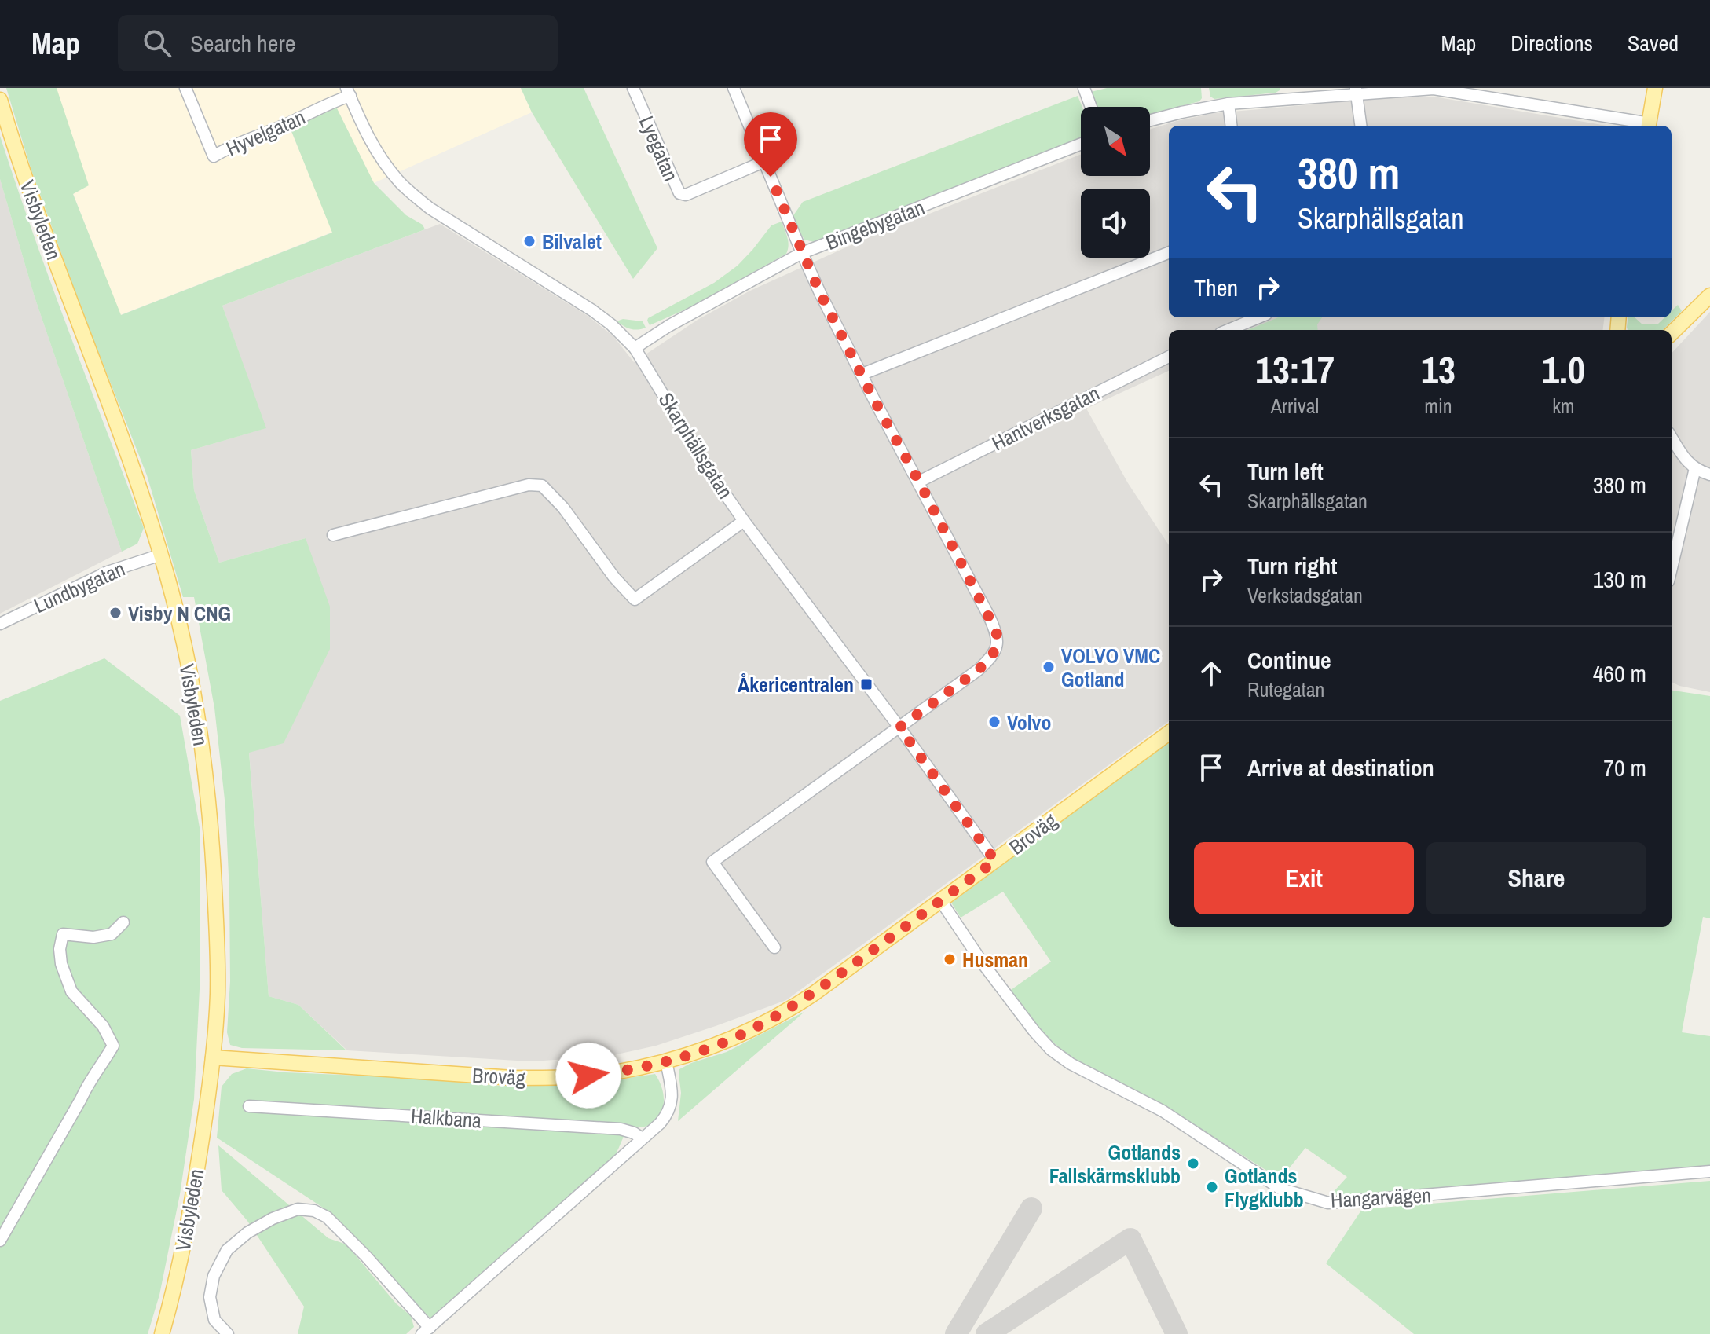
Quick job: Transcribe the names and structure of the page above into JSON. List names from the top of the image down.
{
  "streets": {
    "main road": ["Visbyleden", "Broväg"],
    "street": [
      "Hyvelgatan",
      "Lyegatan",
      "Bingebygatan",
      "Hantverksgatan",
      "Skarphällsgatan",
      "Lundbygatan",
      "Halkbana",
      "Hangarvägen"
    ]
  },
  "crossings": [
    ["Hyvelgatan", "Skarphällsgatan"],
    ["Visbyleden", "Lundbygatan"],
    ["Visbyleden", "Broväg"],
    ["Bingebygatan", "Skarphällsgatan"],
    ["Skarphällsgatan", "Broväg"],
    ["Broväg", "Hangarvägen"]
  ],
  "places": {
    "other": [
      "Bilvalet",
      "Visby N CNG",
      "VOLVO VMC Gotland",
      "Volvo",
      "Husman",
      "Gotlands Fallskärmsklubb",
      "Gotlands Flygklubb"
    ],
    "transit": ["Åkericentralen"]
  },
  "north": "bottom right",
  "page": {
    "header": "Map",
    "search": "Search here",
    "nav": ["Map", "Directions", "Saved"],
    "turn": ["380 m", "Skarphällsgatan"],
    "then": "Then",
    "eta": [
      "13:17",
      "Arrival",
      "13",
      "min",
      "1.0",
      "km"
    ],
    "list": [
      {
        "name": "Turn left",
        "note": "Skarphällsgatan",
        "value": "380 m"
      },
      {
        "name": "Turn right",
        "note": "Verkstadsgatan",
        "value": "130 m"
      },
      {
        "name": "Continue",
        "note": "Rutegatan",
        "value": "460 m"
      },
      {
        "name": "Arrive at destination",
        "value": "70 m"
      }
    ],
    "buttons": ["Exit", "Share"]
  }
}
